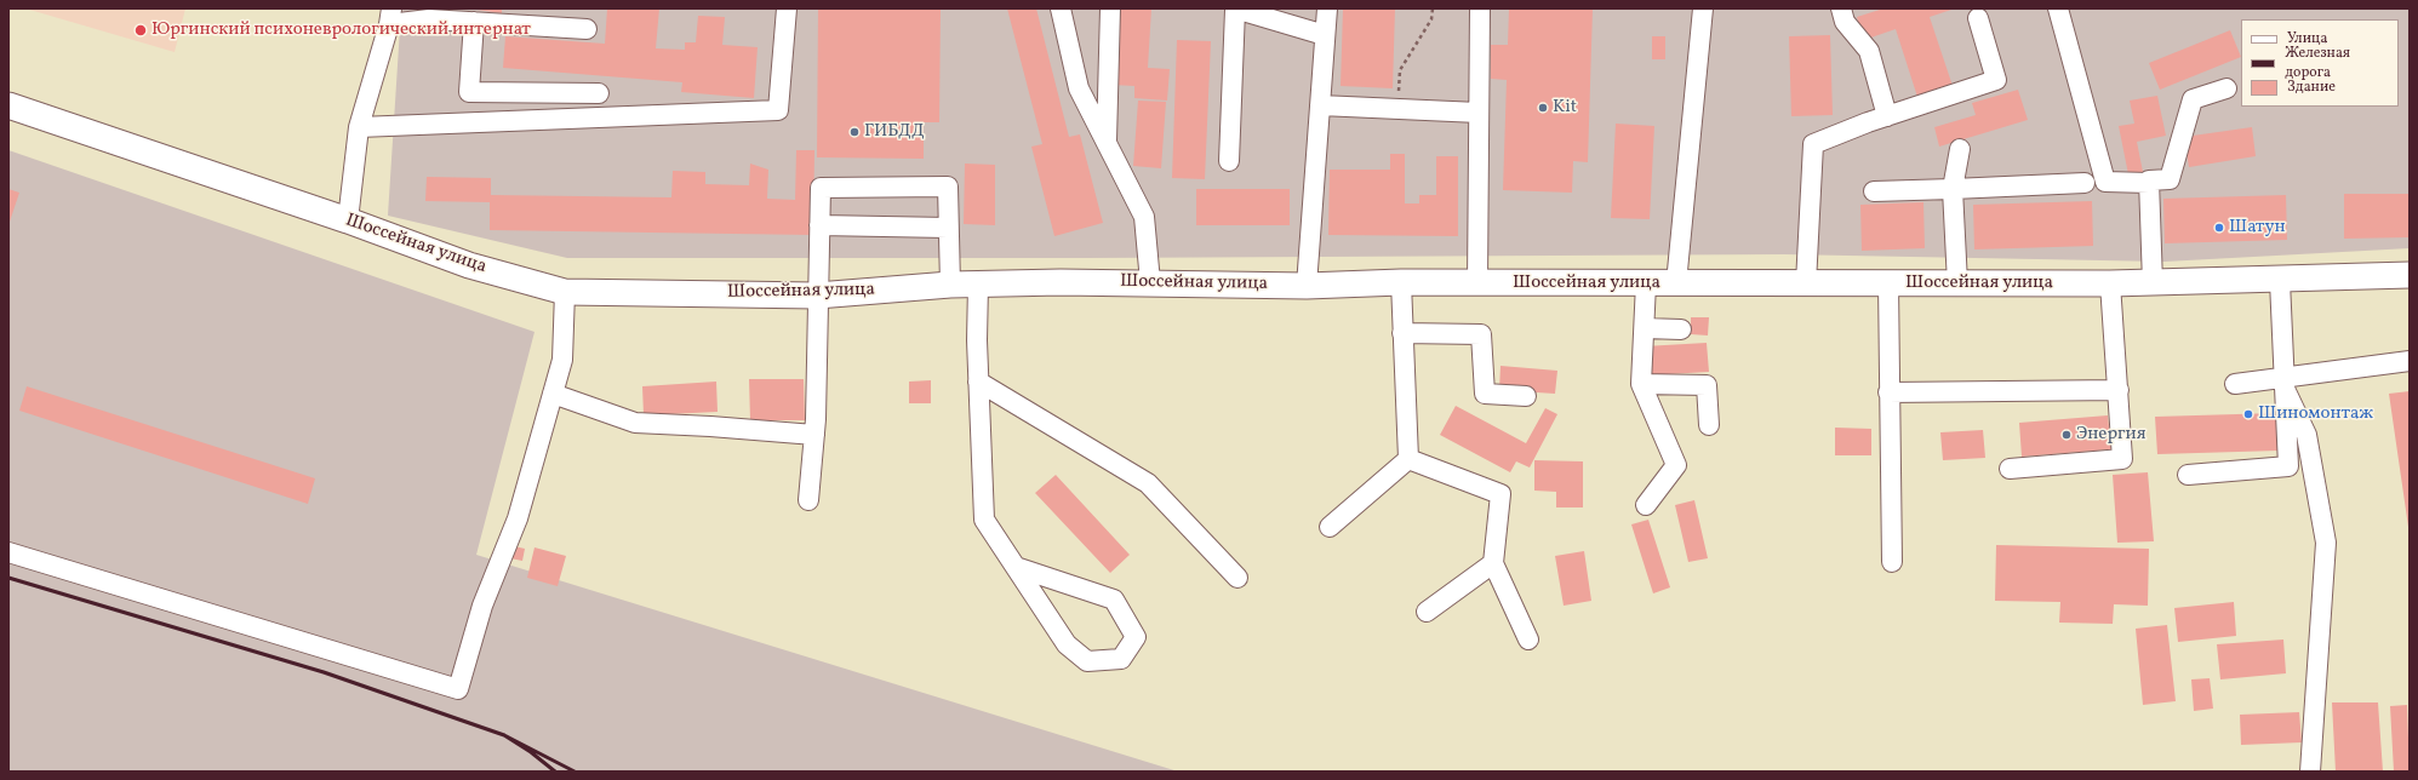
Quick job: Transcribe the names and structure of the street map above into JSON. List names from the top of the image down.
{
  "streets": {
    "main road": ["Шоссейная улица"]
  },
  "places": [
    "Юргинский психоневрологический интернат",
    "Kit",
    "ГИБДД",
    "Шатун",
    "Шиномонтаж",
    "Энергия"
  ],
  "legend": ["Улица", "Железная дорога", "Здание"]
}
